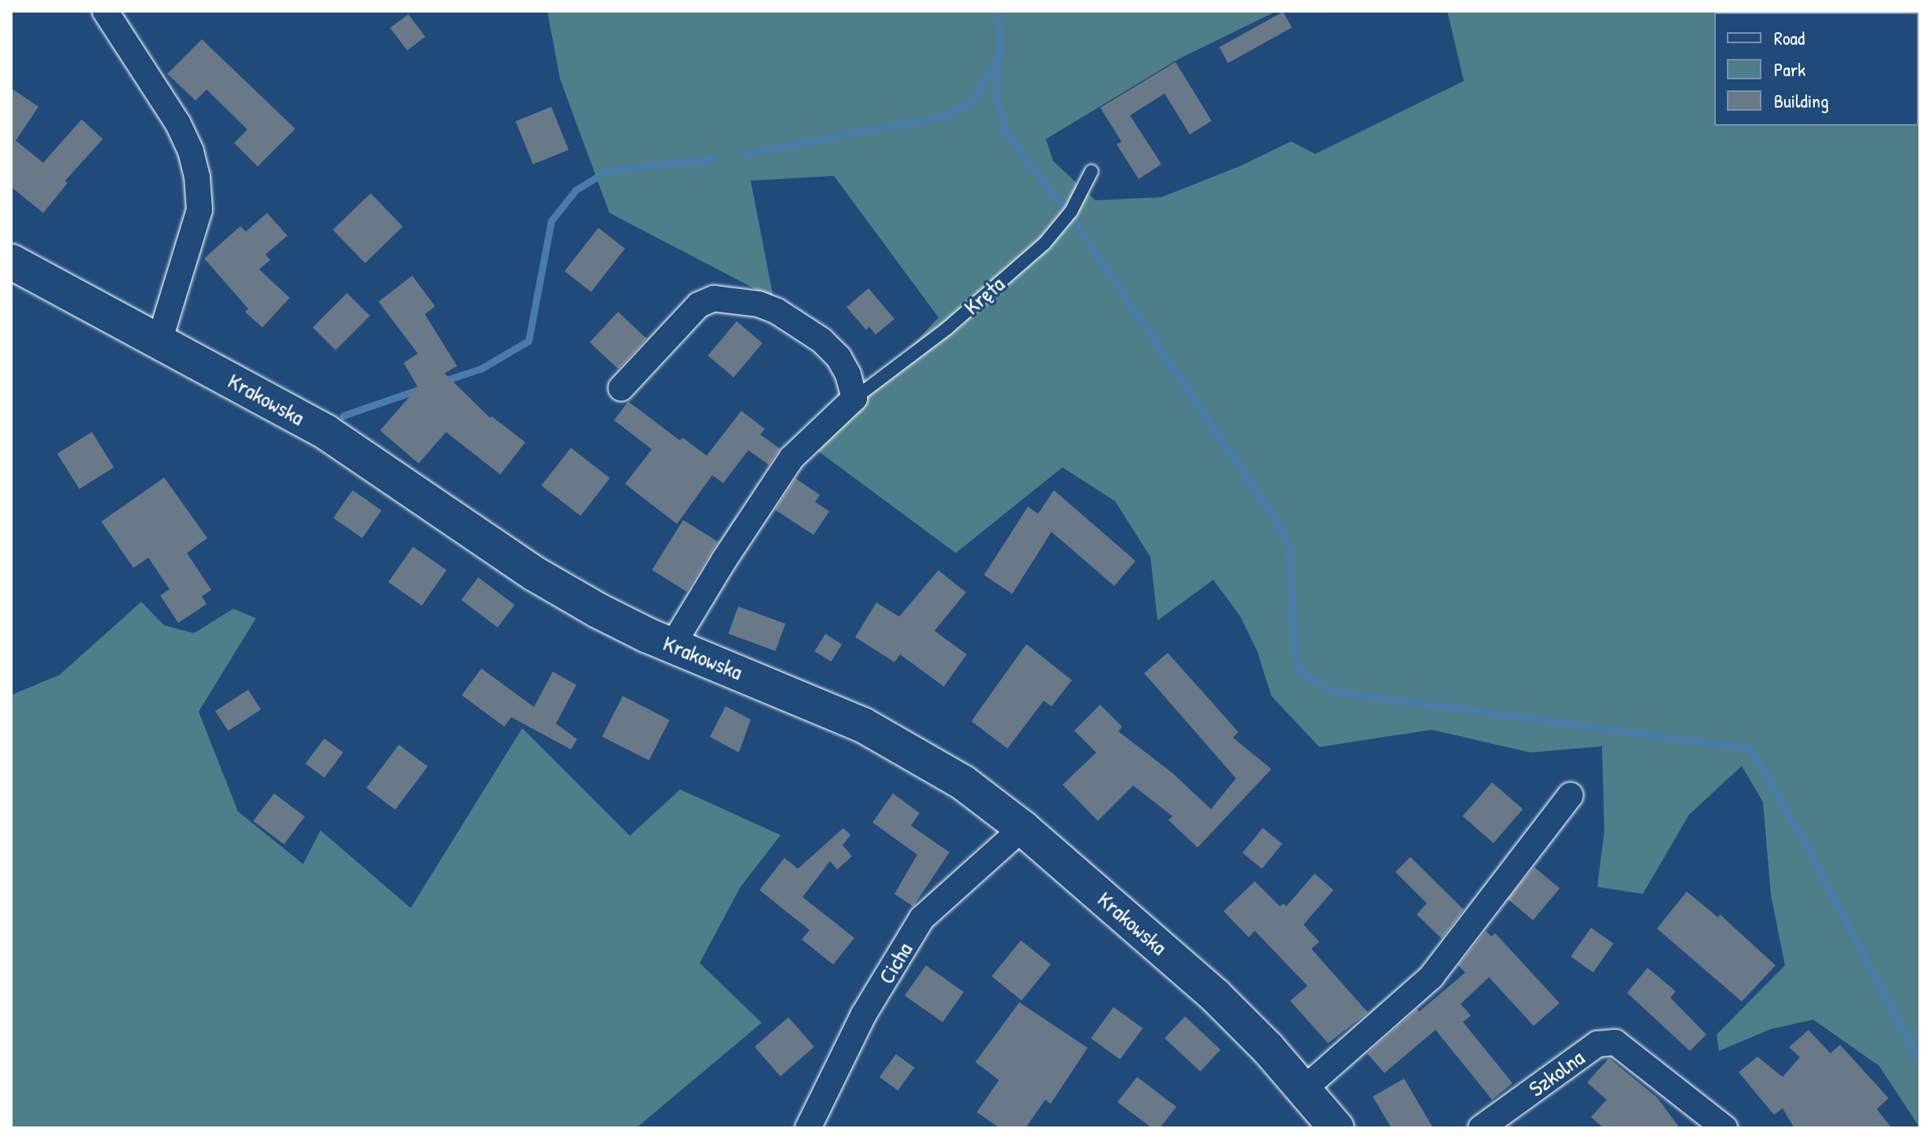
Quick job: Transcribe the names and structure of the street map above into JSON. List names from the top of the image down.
{
  "streets": {
    "street": [
      "Kręta",
      "Krakowska",
      "Cicha",
      "Szkolna"
    ]
  },
  "crossings": [
    ["Kręta", "Krakowska"],
    ["Krakowska", "Cicha"]
  ],
  "legend": ["Road", "Park", "Building"]
}
